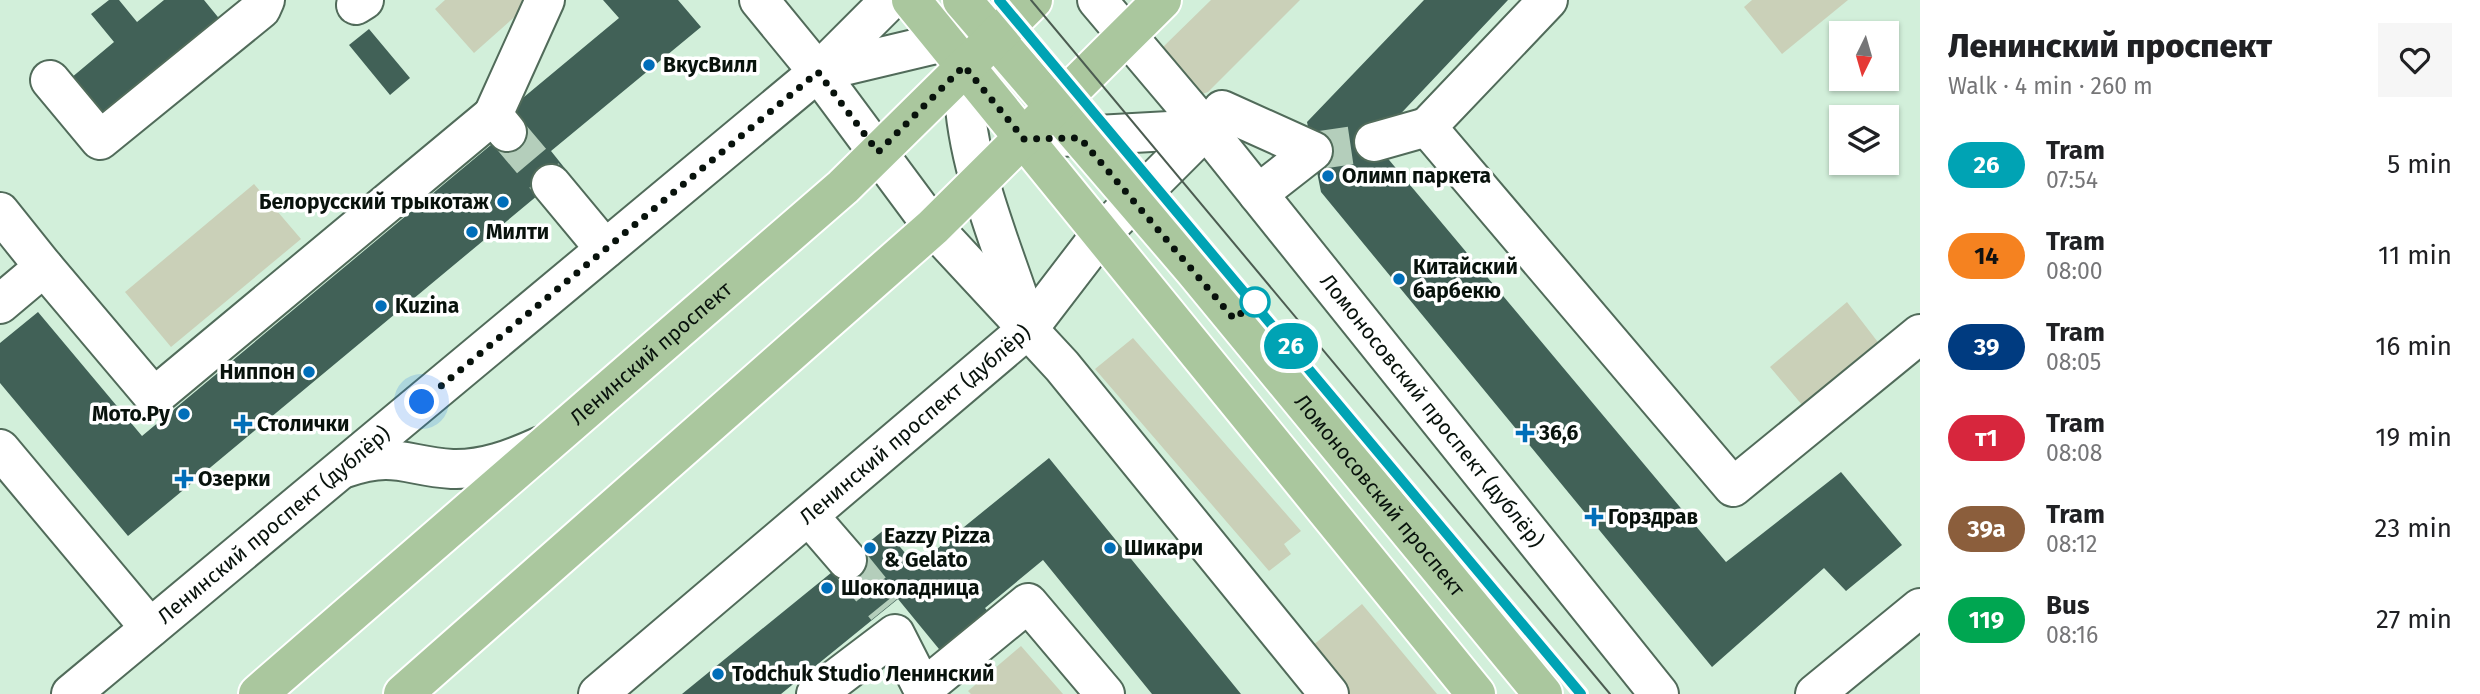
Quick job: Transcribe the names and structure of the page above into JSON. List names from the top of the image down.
{
  "streets": {
    "main road": ["Ленинский проспект", "Ломоносовский проспект"],
    "street": ["Ломоносовский проспект (дублёр)", "Ленинский проспект (дублёр)"]
  },
  "crossings": [
    ["Ломоносовский проспект (дублёр)", "Ленинский проспект (дублёр)"],
    ["Ленинский проспект (дублёр)", "Ломоносовский проспект"]
  ],
  "places": {
    "other": [
      "ВкусВилл",
      "Олимп паркета",
      "Белорусский трыкотаж",
      "Милти",
      "Китайский барбекю",
      "Kuzina",
      "Ниппон",
      "Мото.Ру",
      "Eazzy Pizza & Gelato",
      "Шикари",
      "Шоколадница",
      "Todchuk Studio Ленинский"
    ],
    "health": [
      "Столички",
      "36,6",
      "Озерки",
      "Горздрав"
    ]
  },
  "lines": ["tram line 26"],
  "north": "bottom",
  "page": {
    "on_map": "26",
    "heading": ["Ленинский проспект", "Walk · 4 min · 260 m"],
    "list": [
      {
        "mark": "26",
        "name": "Tram",
        "note": "07:54",
        "value": "5 min"
      },
      {
        "mark": "14",
        "name": "Tram",
        "note": "08:00",
        "value": "11 min"
      },
      {
        "mark": "39",
        "name": "Tram",
        "note": "08:05",
        "value": "16 min"
      },
      {
        "mark": "т1",
        "name": "Tram",
        "note": "08:08",
        "value": "19 min"
      },
      {
        "mark": "39а",
        "name": "Tram",
        "note": "08:12",
        "value": "23 min"
      },
      {
        "mark": "119",
        "name": "Bus",
        "note": "08:16",
        "value": "27 min"
      }
    ]
  }
}
